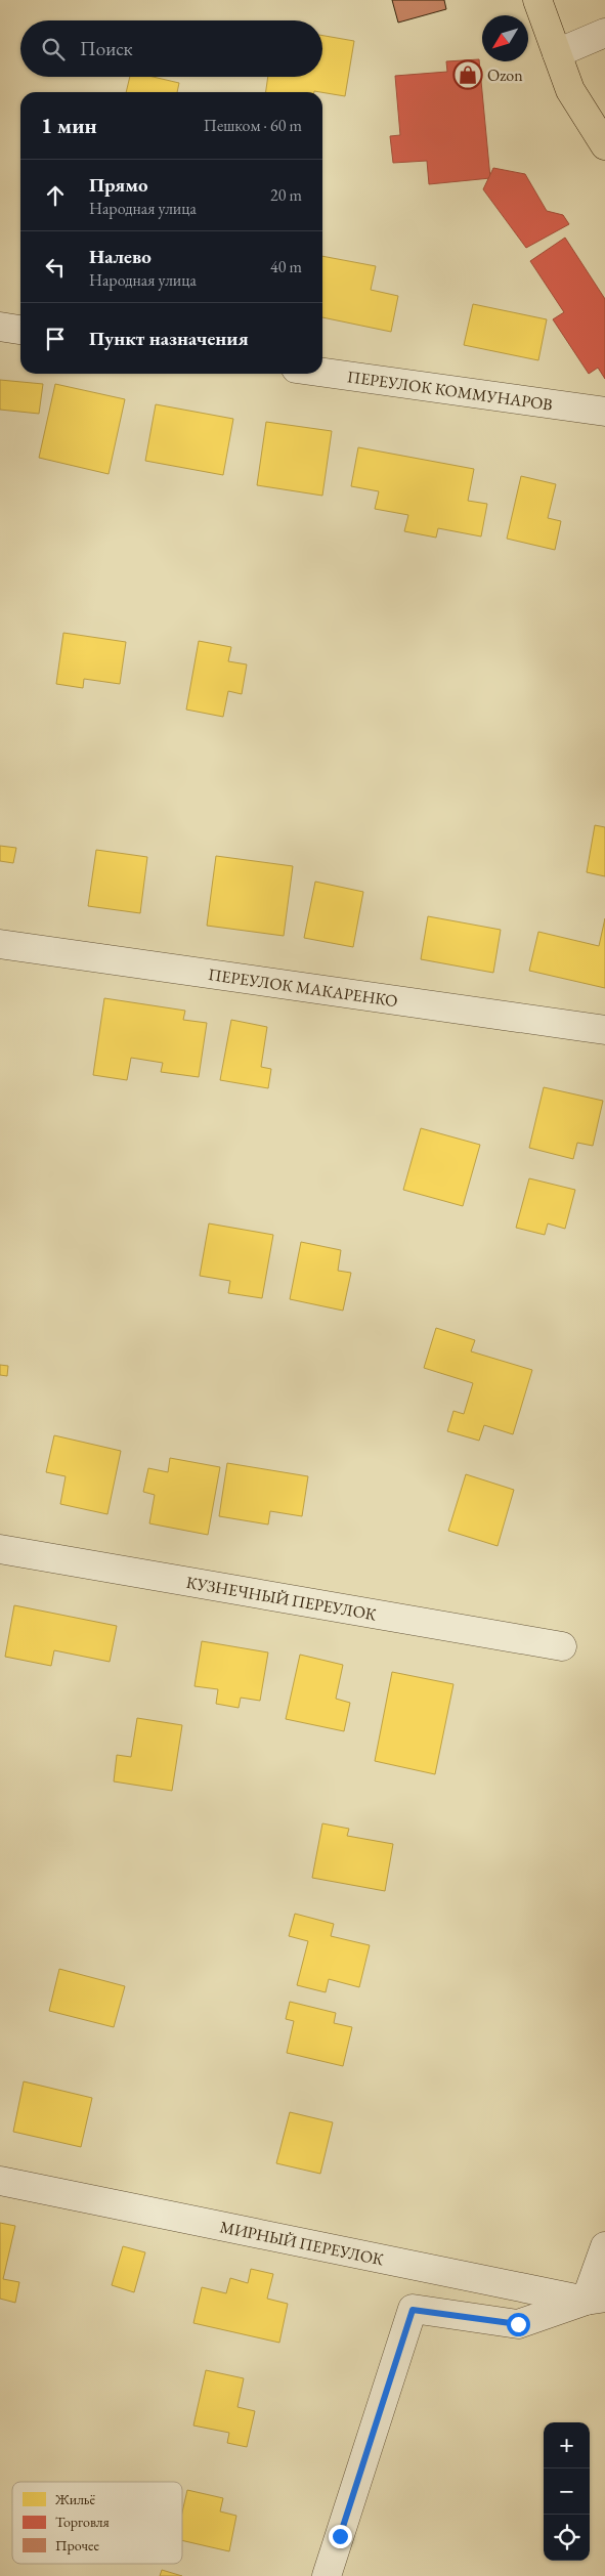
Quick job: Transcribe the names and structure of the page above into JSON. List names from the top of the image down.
{
  "streets": {
    "street": [
      "ПЕРЕУЛОК КОММУНАРОВ",
      "ПЕРЕУЛОК МАКАРЕНКО",
      "КУЗНЕЧНЫЙ ПЕРЕУЛОК",
      "МИРНЫЙ ПЕРЕУЛОК"
    ]
  },
  "places": {
    "shop": ["Ozon"]
  },
  "legend": ["Жильё", "Торговля", "Прочее"],
  "north": "bottom left",
  "page": {
    "search": "Поиск",
    "heading": ["1 мин", "Пешком · 60 m"],
    "list": [
      ["Прямо", "Народная улица", "20 m"],
      ["Налево", "Народная улица", "40 m"],
      "Пункт назначения"
    ],
    "map_buttons": ["+", "−"]
  }
}
